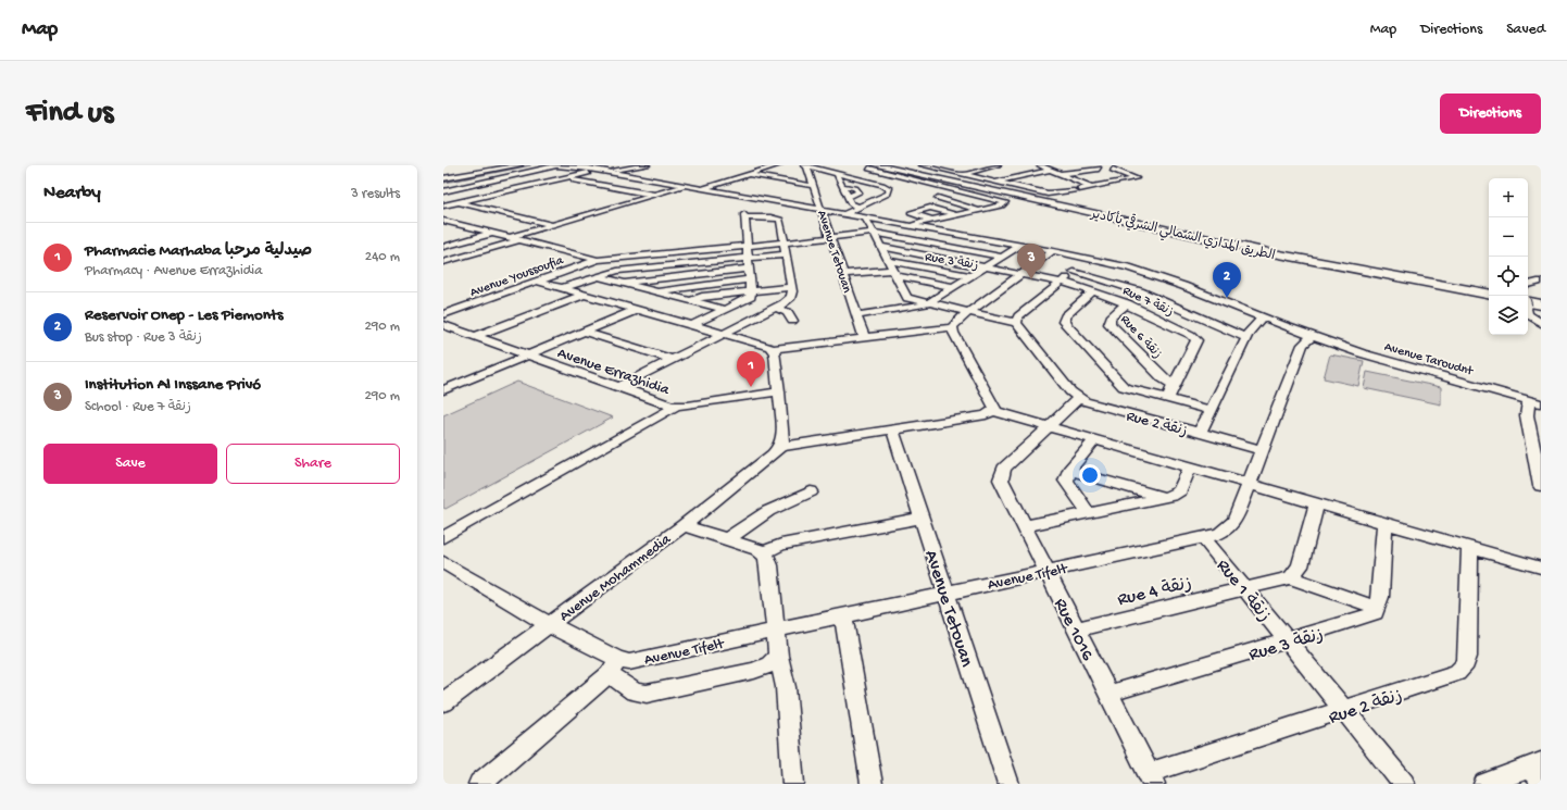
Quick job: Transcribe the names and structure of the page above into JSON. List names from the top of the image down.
{
  "streets": {
    "highway": ["الطريق المداري الشمالي الشرقي بأكادير"],
    "street": [
      "Avenue Tetouan",
      "Rue 3 زنقة",
      "Avenue Youssoufia",
      "Rue 7 زنقة",
      "Rue 6 زنقة",
      "Avenue Taroudnt",
      "Avenue Errazhidia",
      "Rue 2 زنقة",
      "Avenue Tifelt",
      "Avenue Mohammedia",
      "Rue 4 زنقة",
      "Rue 1 زنقة",
      "Rue 1016"
    ]
  },
  "crossings": [
    ["Avenue Tetouan", "Avenue Taroudnt"],
    ["Avenue Tetouan", "Avenue Tifelt"],
    ["Rue 3 زنقة", "Rue 7 زنقة"],
    ["Rue 3 زنقة", "Rue 1 زنقة"],
    ["Rue 3 زنقة", "Rue 1016"],
    ["Rue 7 زنقة", "Rue 6 زنقة"],
    ["Rue 7 زنقة", "Rue 2 زنقة"],
    ["Avenue Taroudnt", "Avenue Tifelt"],
    ["Rue 2 زنقة", "Avenue Tifelt"],
    ["Rue 2 زنقة", "Rue 1 زنقة"],
    ["Rue 2 زنقة", "Rue 1016"],
    ["Avenue Tifelt", "Rue 1 زنقة"],
    ["Avenue Tifelt", "Rue 1016"],
    ["Rue 4 زنقة", "Rue 1 زنقة"],
    ["Rue 4 زنقة", "Rue 1016"]
  ],
  "page": {
    "header": "Map",
    "nav": ["Map", "Directions", "Saved"],
    "buttons": [
      "Directions",
      ["Save", "Share"]
    ],
    "title": "Find us",
    "heading": ["Nearby", "3 results"],
    "map_buttons": ["+", "−"],
    "list": [
      {
        "mark": "1",
        "name": "Pharmacie Marhaba صيدلية مرحبا",
        "note": "Pharmacy · Avenue Errazhidia",
        "value": "240 m"
      },
      {
        "mark": "2",
        "name": "Reservoir Onep - Les Piemonts",
        "note": "Bus stop · Rue 3 زنقة",
        "value": "290 m"
      },
      {
        "mark": "3",
        "name": "Institution Al Inssane Privó",
        "note": "School · Rue 7 زنقة",
        "value": "290 m"
      }
    ],
    "pins": ["3", "2", "1"]
  }
}
